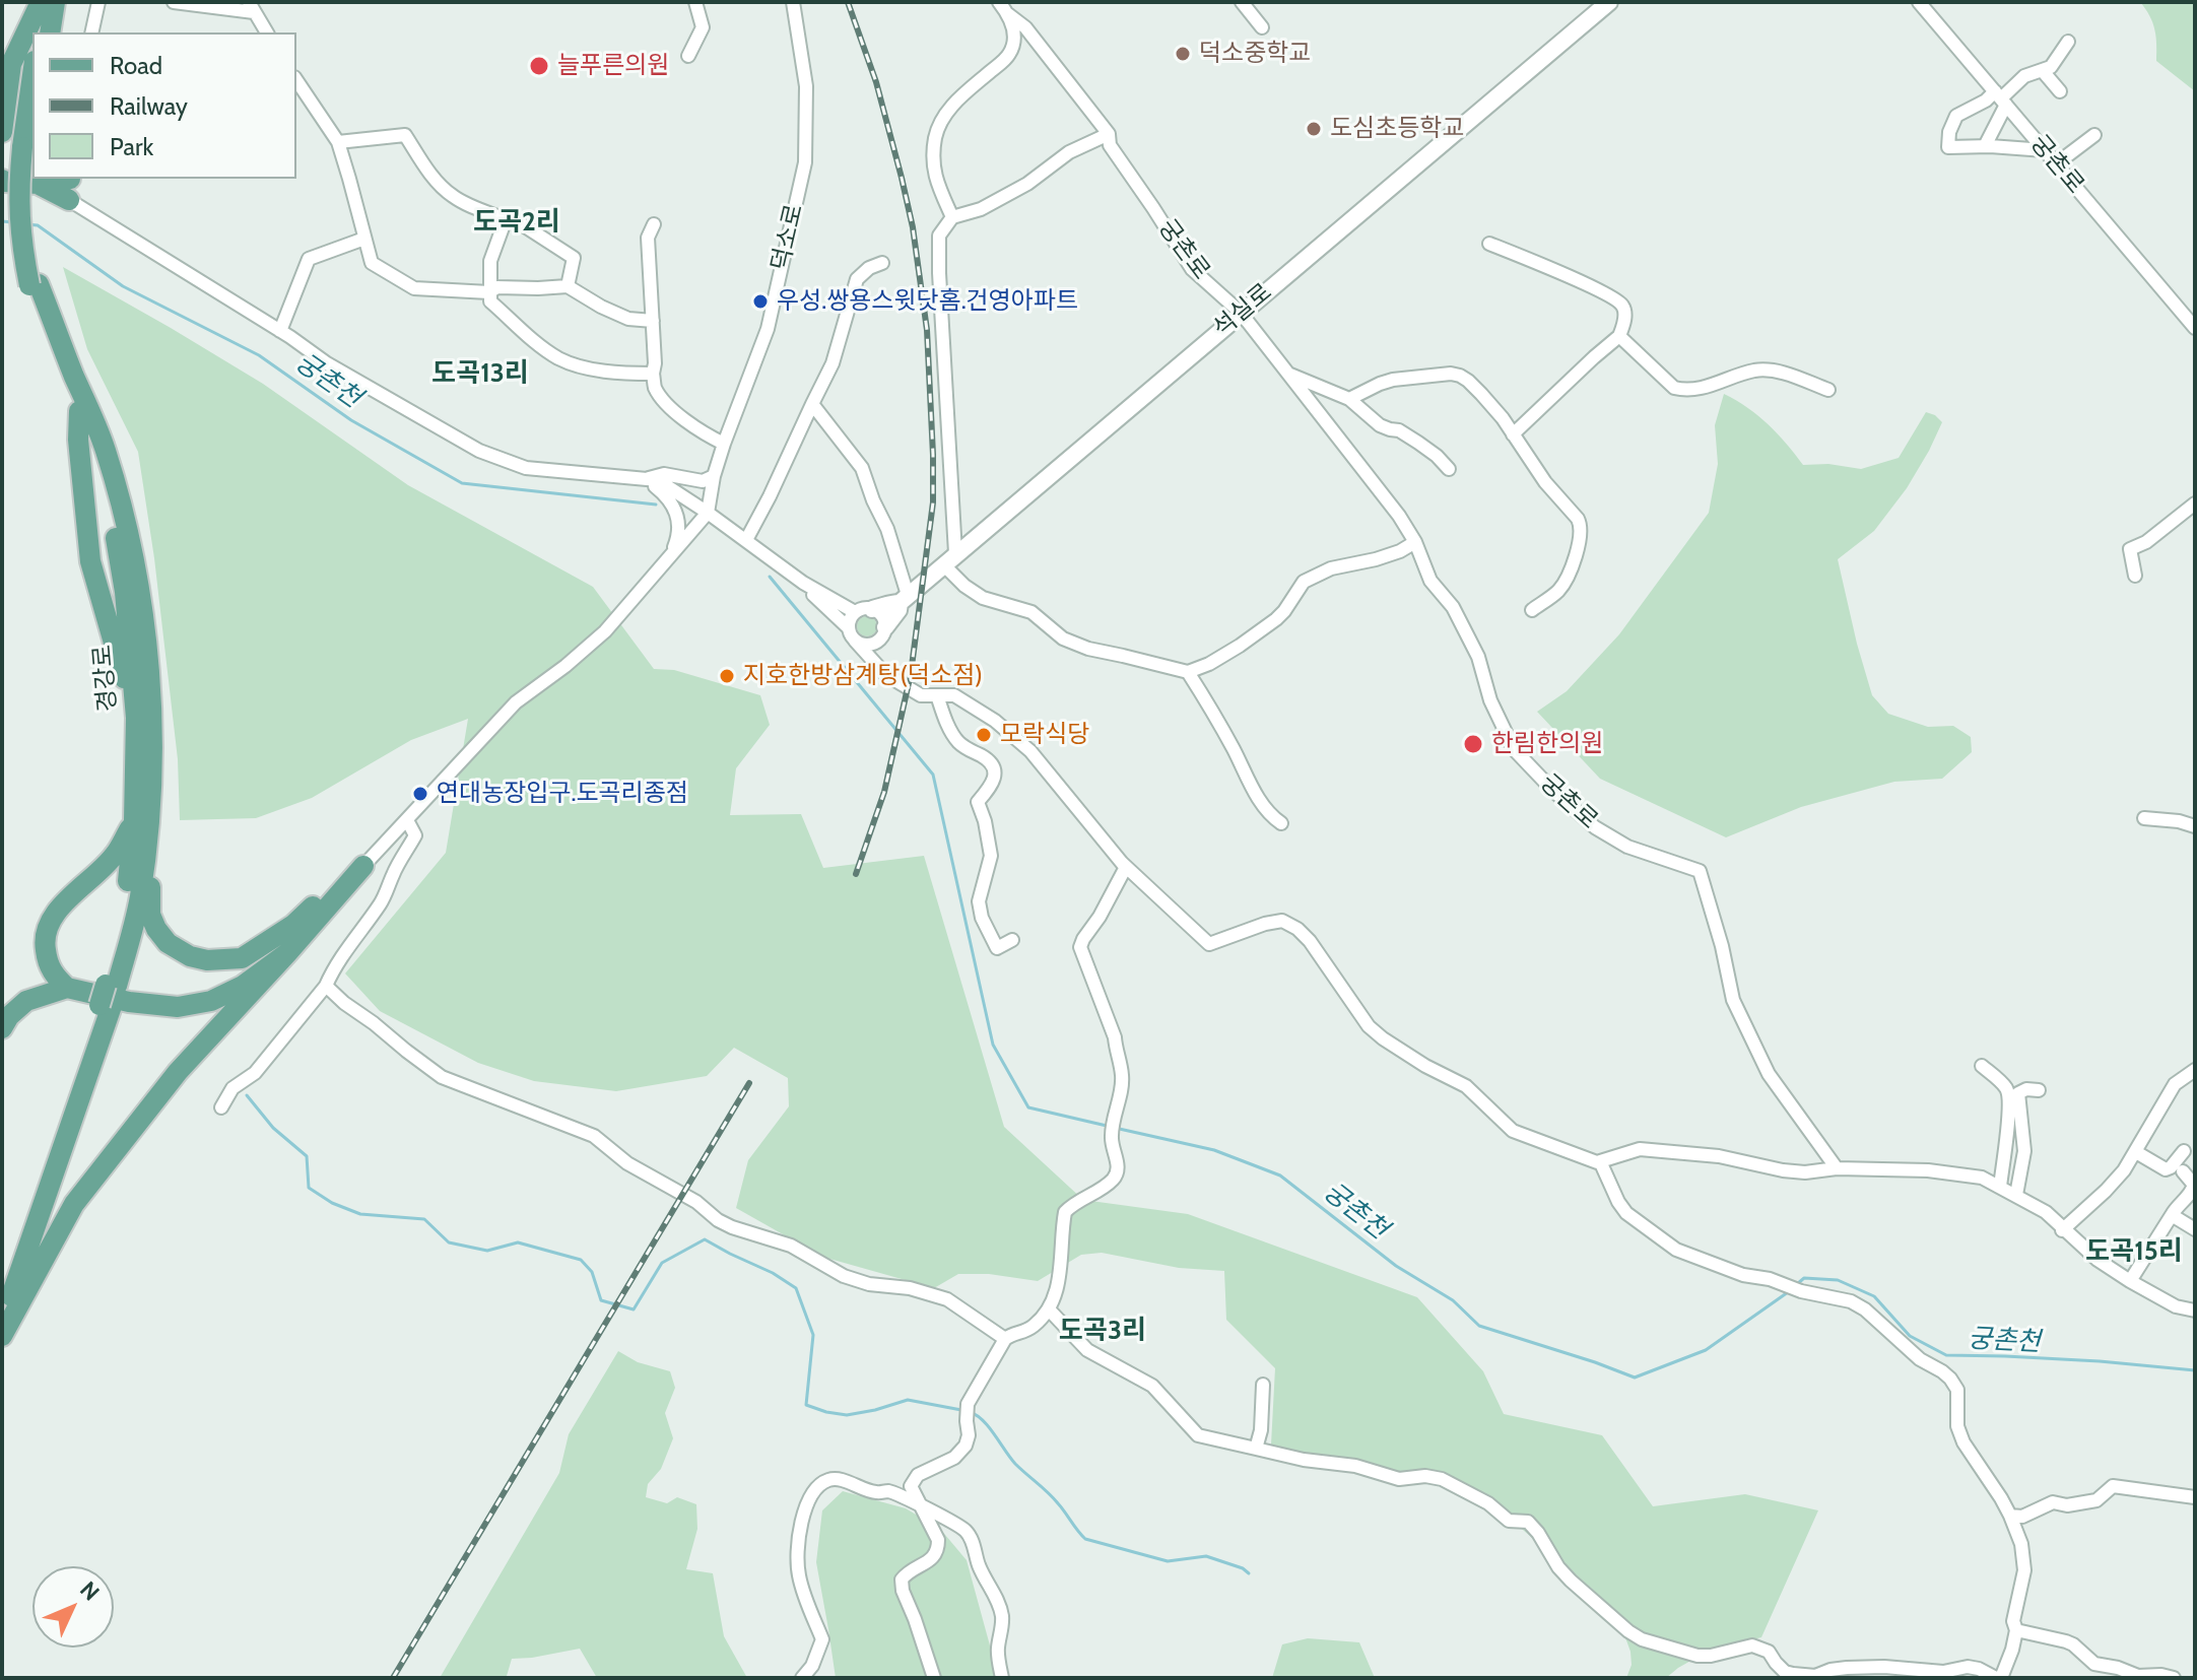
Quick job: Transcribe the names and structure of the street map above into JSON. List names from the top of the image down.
{
  "streets": {
    "main road": ["경강로"],
    "street": ["궁촌로", "덕소로", "석실로"]
  },
  "crossings": [
    ["궁촌로", "석실로"]
  ],
  "districts": [
    "도곡2리",
    "도곡13리",
    "도곡15리",
    "도곡3리"
  ],
  "water": ["궁촌천"],
  "places": [
    "덕소중학교",
    "늘푸른의원",
    "도심초등학교",
    "우성.쌍용스윗닷홈.건영아파트",
    "지호한방삼계탕(덕소점)",
    "모락식당",
    "한림한의원",
    "연대농장입구.도곡리종점"
  ],
  "legend": ["Road", "Railway", "Park"],
  "north": "top right"
}
